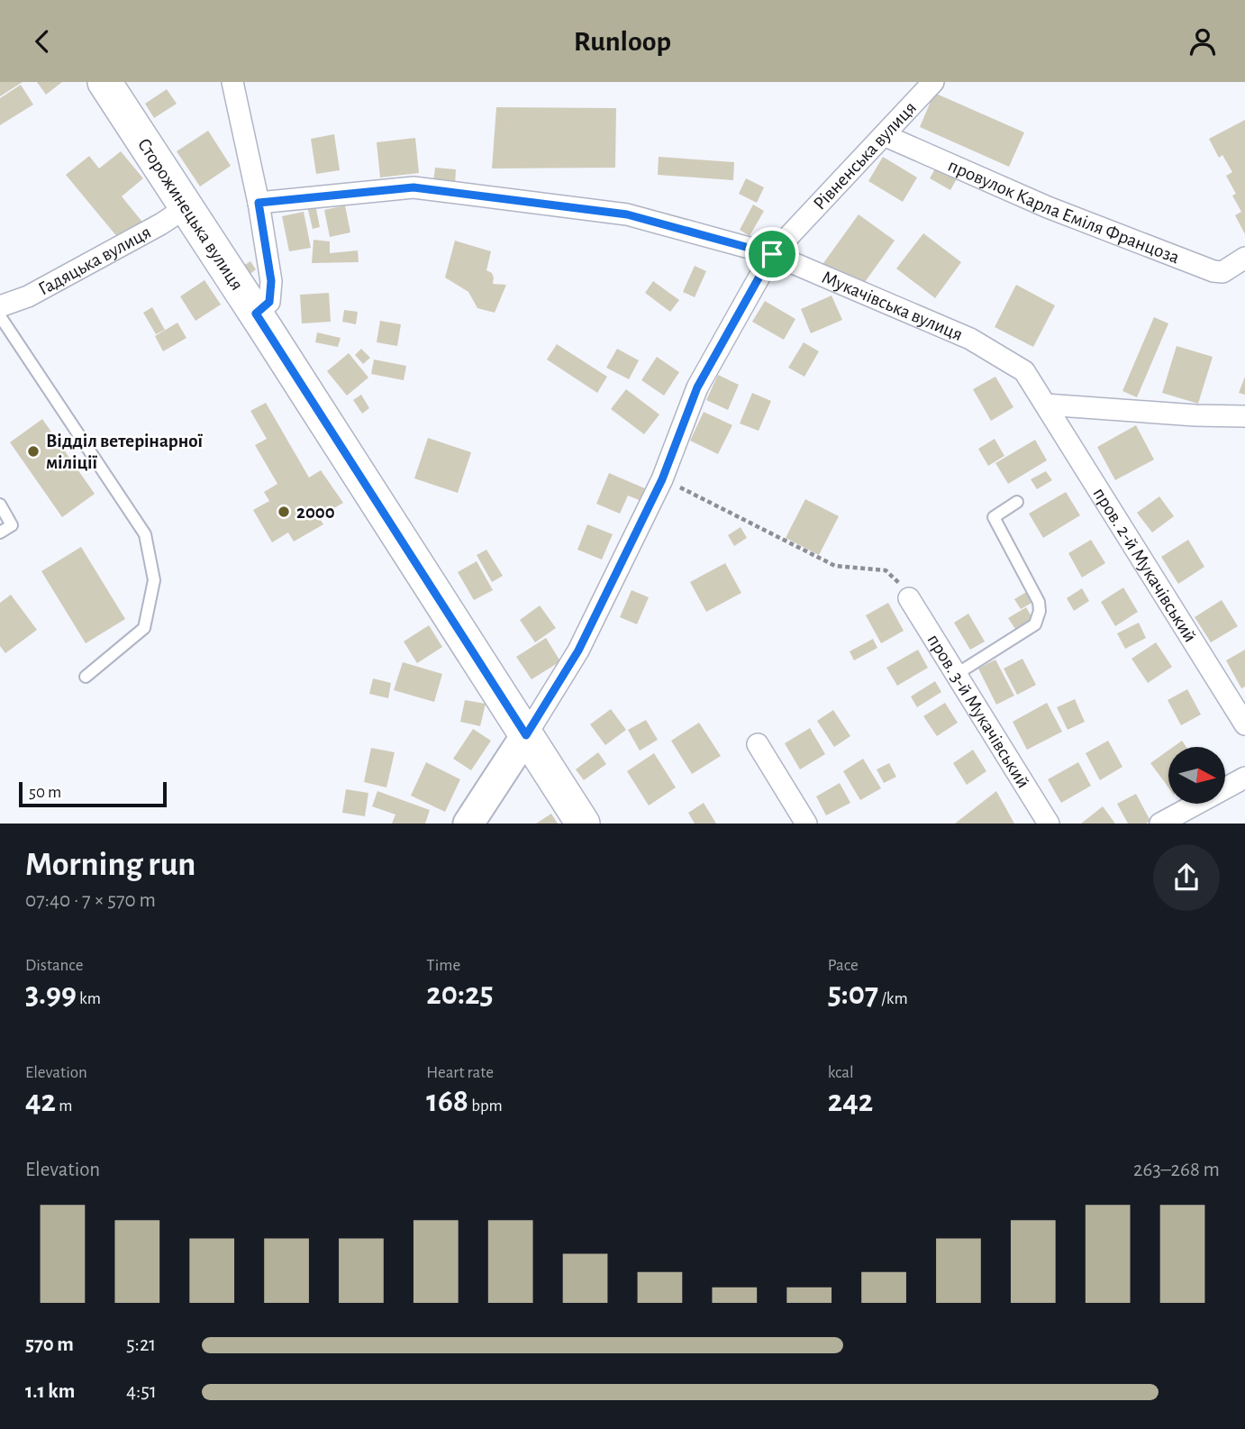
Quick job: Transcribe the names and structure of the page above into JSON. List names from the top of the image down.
{
  "streets": {
    "main road": ["Сторожинецька вулиця"],
    "street": [
      "Рівненська вулиця",
      "провулок Карла Еміля Францоза",
      "Гадяцька вулиця",
      "Мукачівська вулиця",
      "пров. 2-й Мукачівський",
      "пров. 3-й Мукачівський"
    ]
  },
  "crossings": [
    ["Рівненська вулиця", "провулок Карла Еміля Францоза"],
    ["Рівненська вулиця", "Сторожинецька вулиця"],
    ["Рівненська вулиця", "Мукачівська вулиця"],
    ["Сторожинецька вулиця", "Гадяцька вулиця"],
    ["Мукачівська вулиця", "пров. 2-й Мукачівський"]
  ],
  "places": ["Відділ ветерінарної міліції", "2000"],
  "scale_bar": "50 m",
  "north": "right",
  "page": {
    "header": "Runloop",
    "scale": "50 m",
    "heading": ["Morning run", "07:40 · 7 × 570 m"],
    "stats": [
      ["Distance", "3.99 km"],
      ["Time", "20:25"],
      ["Pace", "5:07 /km"],
      ["Elevation", "42 m"],
      ["Heart rate", "168 bpm"],
      ["kcal", "242"]
    ],
    "chart": ["Elevation", "263–268 m"],
    "list": [
      {
        "name": "570 m",
        "note": "5:21"
      },
      {
        "name": "1.1 km",
        "note": "4:51"
      }
    ]
  }
}
